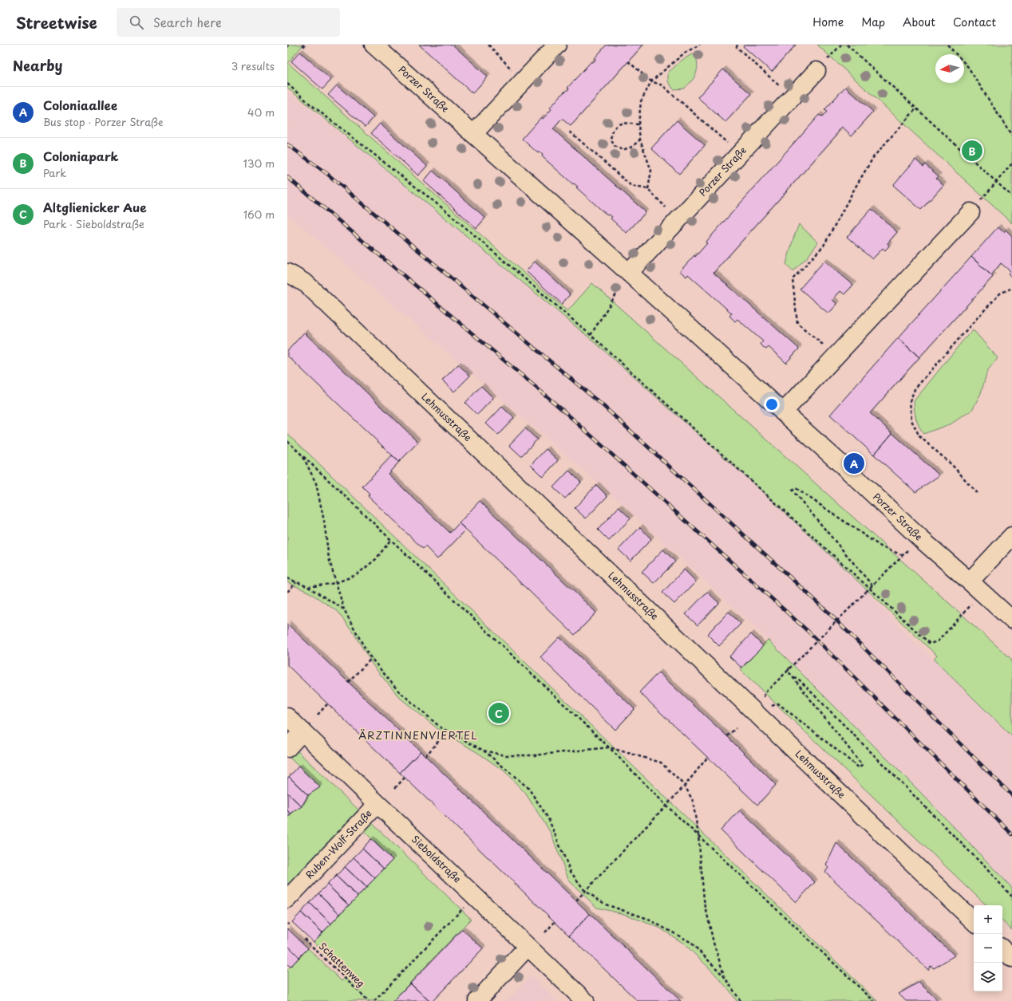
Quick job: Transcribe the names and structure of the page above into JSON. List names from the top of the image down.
{
  "streets": {
    "street": [
      "Porzer Straße",
      "Lehmusstraße",
      "Ruben-Wolf-Straße",
      "Sieboldstraße"
    ],
    "path": ["Schattenweg"]
  },
  "crossings": [
    ["Ruben-Wolf-Straße", "Sieboldstraße"]
  ],
  "districts": ["ÄRZTINNENVIERTEL"],
  "north": "left",
  "page": {
    "header": "Streetwise",
    "search": "Search here",
    "nav": [
      "Home",
      "Map",
      "About",
      "Contact"
    ],
    "heading": ["Nearby", "3 results"],
    "list": [
      {
        "mark": "A",
        "name": "Coloniaallee",
        "note": "Bus stop · Porzer Straße",
        "value": "40 m"
      },
      {
        "mark": "B",
        "name": "Coloniapark",
        "note": "Park",
        "value": "130 m"
      },
      {
        "mark": "C",
        "name": "Altglienicker Aue",
        "note": "Park · Sieboldstraße",
        "value": "160 m"
      }
    ],
    "pins": ["B", "A", "C"],
    "map_buttons": ["+", "−"]
  }
}
